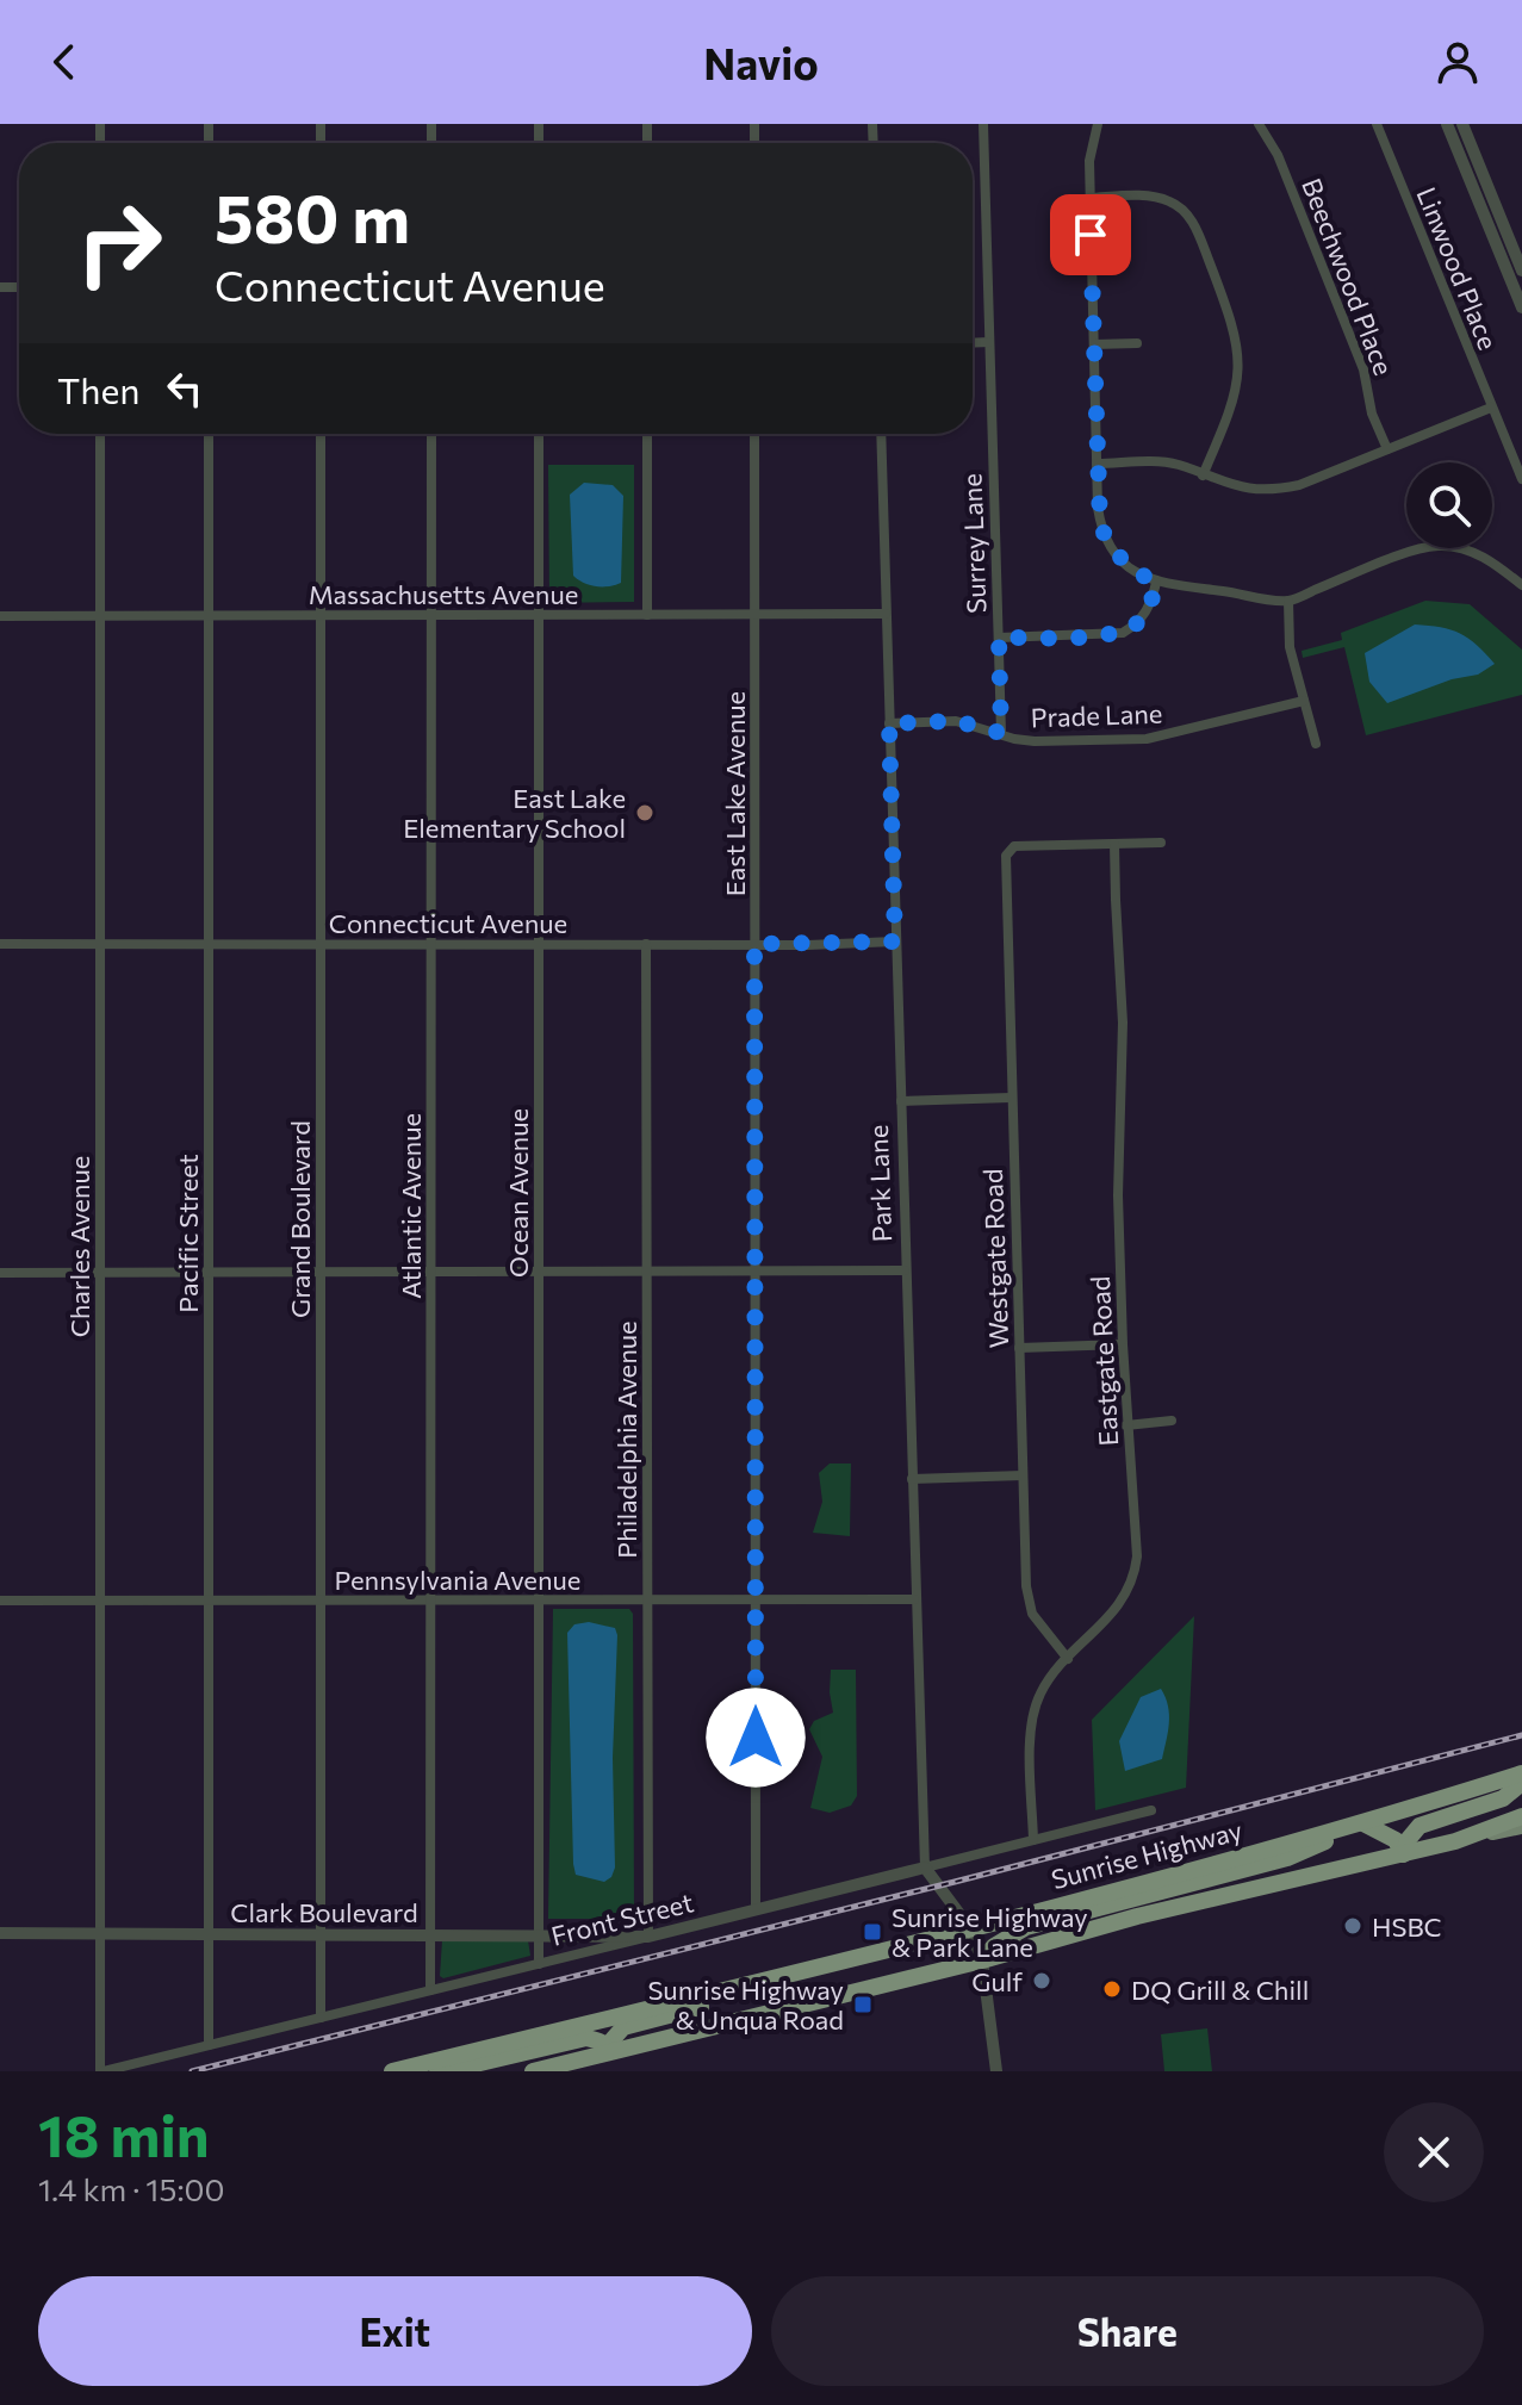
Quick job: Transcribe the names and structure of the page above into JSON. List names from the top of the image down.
{
  "streets": {
    "highway": ["Sunrise Highway"],
    "street": [
      "Linwood Place",
      "Beechwood Place",
      "Surrey Lane",
      "Massachusetts Avenue",
      "Prade Lane",
      "East Lake Avenue",
      "Connecticut Avenue",
      "Park Lane",
      "Ocean Avenue",
      "Atlantic Avenue",
      "Grand Boulevard",
      "Pacific Street",
      "Charles Avenue",
      "Westgate Road",
      "Eastgate Road",
      "Philadelphia Avenue",
      "Pennsylvania Avenue",
      "Clark Boulevard",
      "Front Street"
    ]
  },
  "crossings": [
    ["Surrey Lane", "Prade Lane"],
    ["Massachusetts Avenue", "East Lake Avenue"],
    ["Massachusetts Avenue", "Park Lane"],
    ["Massachusetts Avenue", "Ocean Avenue"],
    ["Massachusetts Avenue", "Atlantic Avenue"],
    ["Massachusetts Avenue", "Grand Boulevard"],
    ["Massachusetts Avenue", "Pacific Street"],
    ["Massachusetts Avenue", "Charles Avenue"],
    ["Prade Lane", "Park Lane"],
    ["East Lake Avenue", "Connecticut Avenue"],
    ["East Lake Avenue", "Pennsylvania Avenue"],
    ["East Lake Avenue", "Front Street"],
    ["Connecticut Avenue", "Park Lane"],
    ["Connecticut Avenue", "Ocean Avenue"],
    ["Connecticut Avenue", "Atlantic Avenue"],
    ["Connecticut Avenue", "Grand Boulevard"],
    ["Connecticut Avenue", "Pacific Street"],
    ["Connecticut Avenue", "Charles Avenue"],
    ["Connecticut Avenue", "Philadelphia Avenue"],
    ["Park Lane", "Pennsylvania Avenue"],
    ["Park Lane", "Front Street"],
    ["Ocean Avenue", "Pennsylvania Avenue"],
    ["Ocean Avenue", "Clark Boulevard"],
    ["Ocean Avenue", "Front Street"],
    ["Atlantic Avenue", "Pennsylvania Avenue"],
    ["Atlantic Avenue", "Clark Boulevard"],
    ["Atlantic Avenue", "Front Street"],
    ["Grand Boulevard", "Pennsylvania Avenue"],
    ["Grand Boulevard", "Clark Boulevard"],
    ["Grand Boulevard", "Front Street"],
    ["Pacific Street", "Pennsylvania Avenue"],
    ["Pacific Street", "Clark Boulevard"],
    ["Pacific Street", "Front Street"],
    ["Charles Avenue", "Pennsylvania Avenue"],
    ["Charles Avenue", "Clark Boulevard"],
    ["Charles Avenue", "Front Street"],
    ["Westgate Road", "Eastgate Road"],
    ["Eastgate Road", "Front Street"],
    ["Philadelphia Avenue", "Pennsylvania Avenue"],
    ["Philadelphia Avenue", "Clark Boulevard"],
    ["Philadelphia Avenue", "Front Street"],
    ["Clark Boulevard", "Front Street"]
  ],
  "places": {
    "other": [
      "East Lake Elementary School",
      "HSBC",
      "Gulf",
      "DQ Grill & Chill"
    ],
    "transit": ["Sunrise Highway & Park Lane", "Sunrise Highway & Unqua Road"]
  },
  "page": {
    "header": "Navio",
    "turn": ["580 m", "Connecticut Avenue"],
    "then": "Then",
    "heading": ["18 min", "1.4 km · 15:00"],
    "buttons": ["Exit", "Share"]
  }
}
